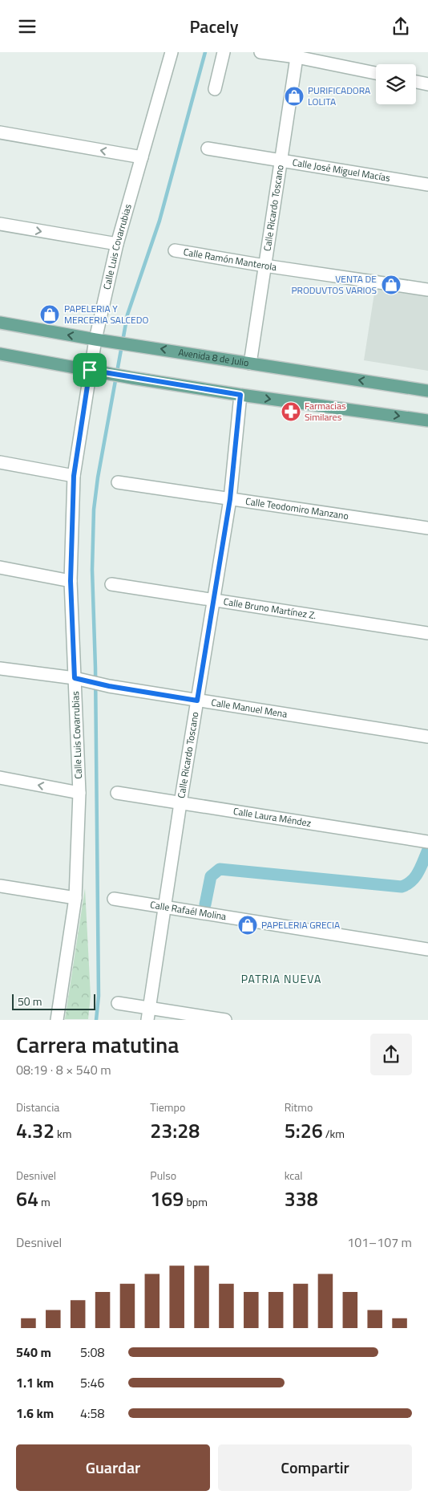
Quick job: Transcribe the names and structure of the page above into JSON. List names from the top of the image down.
{
  "streets": {
    "main road": ["Avenida 8 de Julio"],
    "street": [
      "Calle José Miguel Macías",
      "Calle Ricardo Toscano",
      "Calle Luis Covarrubias",
      "Calle Ramón Manterola",
      "Calle Teodomiro Manzano",
      "Calle Bruno Martínez Z.",
      "Calle Manuel Mena",
      "Calle Laura Méndez",
      "Calle Rafaél Molina"
    ]
  },
  "crossings": [
    ["Calle José Miguel Macías", "Calle Ricardo Toscano"],
    ["Calle Ricardo Toscano", "Calle Ramón Manterola"],
    ["Calle Ricardo Toscano", "Avenida 8 de Julio"],
    ["Calle Ricardo Toscano", "Calle Teodomiro Manzano"],
    ["Calle Ricardo Toscano", "Calle Bruno Martínez Z."],
    ["Calle Ricardo Toscano", "Calle Manuel Mena"],
    ["Calle Ricardo Toscano", "Calle Laura Méndez"],
    ["Calle Ricardo Toscano", "Calle Rafaél Molina"],
    ["Calle Luis Covarrubias", "Avenida 8 de Julio"],
    ["Calle Luis Covarrubias", "Calle Manuel Mena"]
  ],
  "districts": ["PATRIA NUEVA"],
  "places": {
    "shop": [
      "PURIFICADORA LOLITA",
      "VENTA DE PRODUVTOS VARIOS",
      "PAPELERIA Y MERCERIA SALCEDO",
      "PAPELERIA GRECIA"
    ],
    "pharmacy": ["Farmacias Similares"]
  },
  "scale_bar": "50 m",
  "page": {
    "header": "Pacely",
    "scale": "50 m",
    "heading": ["Carrera matutina", "08:19 · 8 × 540 m"],
    "stats": [
      ["Distancia", "4.32 km"],
      ["Tiempo", "23:28"],
      ["Ritmo", "5:26 /km"],
      ["Desnivel", "64 m"],
      ["Pulso", "169 bpm"],
      ["kcal", "338"]
    ],
    "chart": ["Desnivel", "101–107 m"],
    "list": [
      {
        "name": "540 m",
        "note": "5:08"
      },
      {
        "name": "1.1 km",
        "note": "5:46"
      },
      {
        "name": "1.6 km",
        "note": "4:58"
      }
    ],
    "buttons": ["Guardar", "Compartir"]
  }
}
